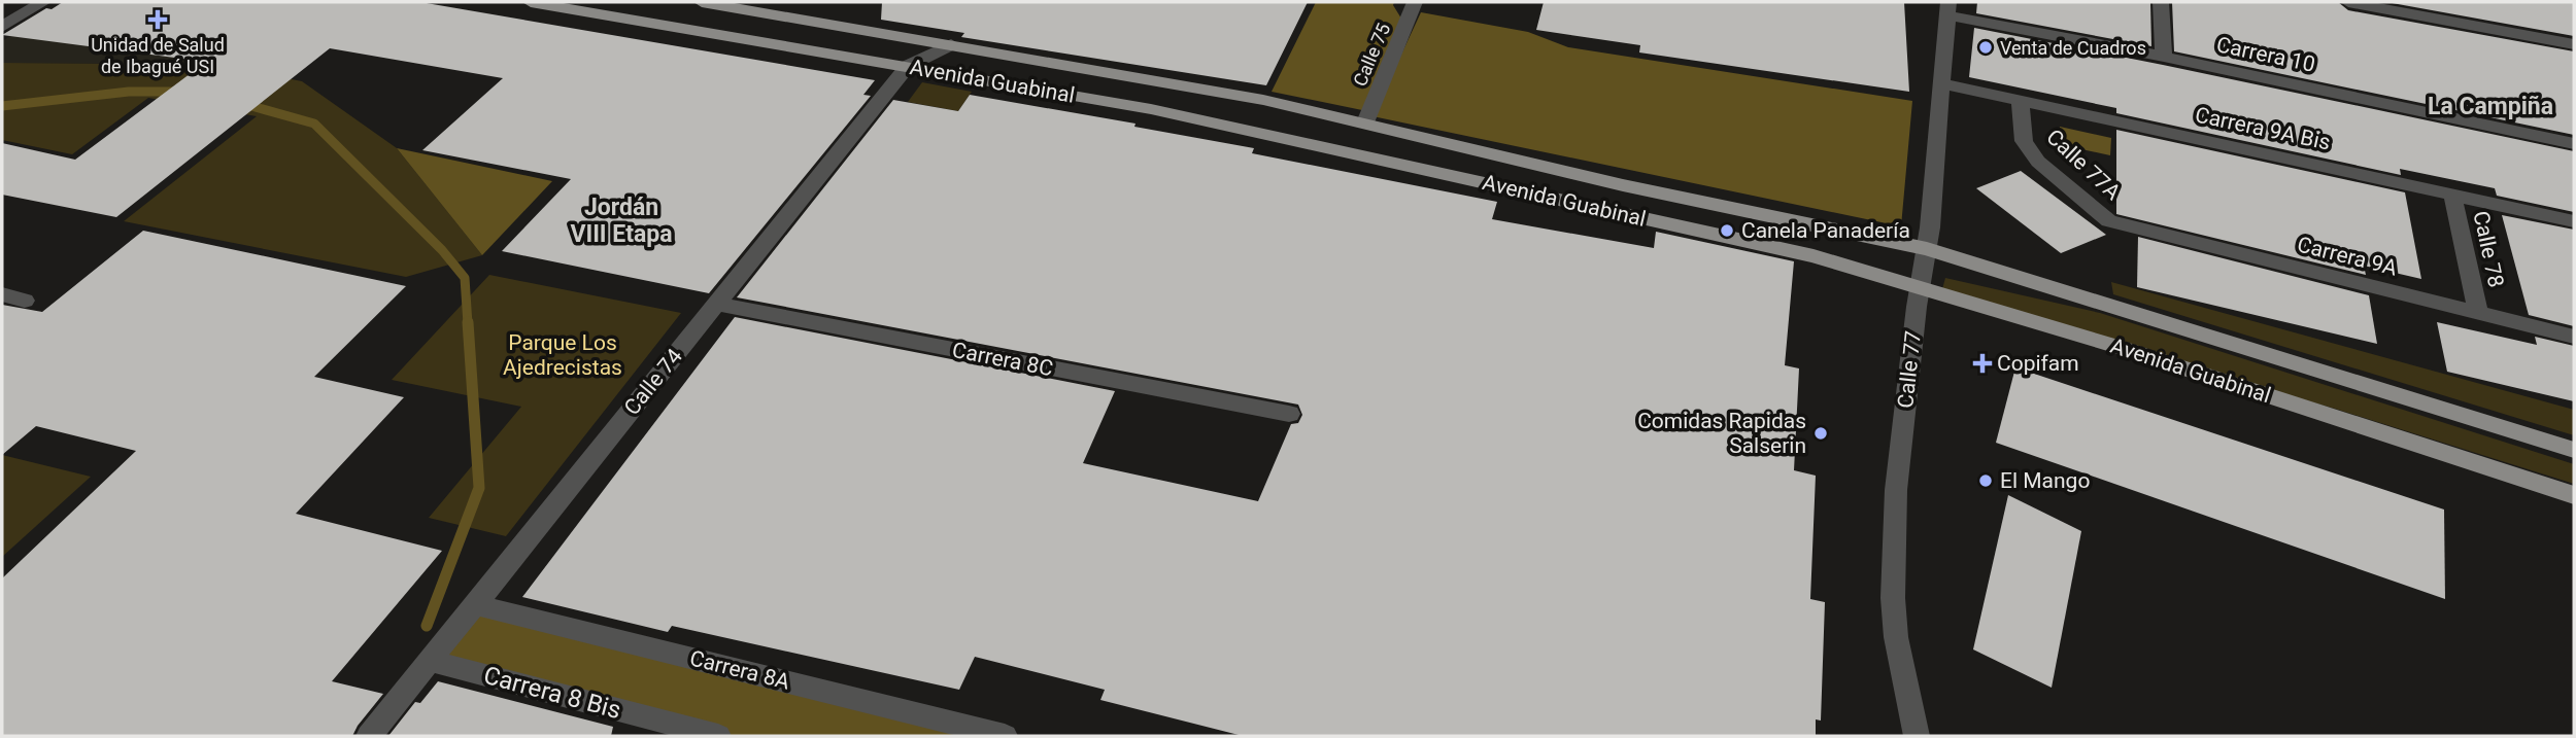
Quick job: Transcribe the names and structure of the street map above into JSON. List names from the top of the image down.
{
  "streets": {
    "main road": ["Avenida Guabinal"],
    "street": [
      "Calle 75",
      "Carrera 10",
      "Carrera 9A Bis",
      "Calle 77A",
      "Calle 78",
      "Carrera 9A",
      "Carrera 8C",
      "Calle 77",
      "Calle 74",
      "Carrera 8A",
      "Carrera 8 Bis"
    ]
  },
  "crossings": [
    ["Calle 75", "Avenida Guabinal"],
    ["Carrera 10", "Calle 77"],
    ["Avenida Guabinal", "Calle 77"],
    ["Avenida Guabinal", "Calle 74"],
    ["Carrera 9A Bis", "Calle 77A"],
    ["Carrera 9A Bis", "Calle 78"],
    ["Carrera 9A Bis", "Calle 77"],
    ["Calle 77A", "Carrera 9A"],
    ["Calle 78", "Carrera 9A"],
    ["Carrera 8C", "Calle 74"],
    ["Calle 74", "Carrera 8A"],
    ["Calle 74", "Carrera 8 Bis"]
  ],
  "districts": ["La Campiña", "Jordán VIII Etapa"],
  "parks": ["Parque Los Ajedrecistas"],
  "places": {
    "health": ["Unidad de Salud de Ibagué USI", "Copifam"],
    "other": [
      "Venta de Cuadros",
      "Canela Panadería",
      "Comidas Rapidas Salserin",
      "El Mango"
    ]
  }
}
